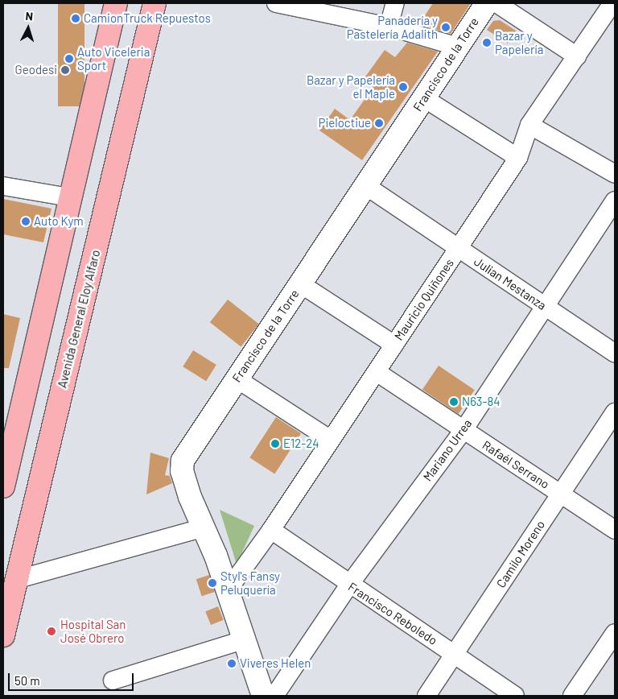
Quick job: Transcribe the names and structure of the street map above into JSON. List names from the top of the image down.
{
  "streets": {
    "main road": ["Avenida General Eloy Alfaro"],
    "street": [
      "Francisco de la Torre",
      "Julian Mestanza",
      "Mauricio Quiñones",
      "Mariano Urrea",
      "Rafaél Serrano",
      "Camilo Moreno",
      "Francisco Reboledo"
    ]
  },
  "crossings": [
    ["Francisco de la Torre", "Julian Mestanza"],
    ["Francisco de la Torre", "Mauricio Quiñones"],
    ["Julian Mestanza", "Mauricio Quiñones"],
    ["Julian Mestanza", "Mariano Urrea"],
    ["Mauricio Quiñones", "Rafaél Serrano"],
    ["Mauricio Quiñones", "Francisco Reboledo"],
    ["Mariano Urrea", "Rafaél Serrano"],
    ["Mariano Urrea", "Francisco Reboledo"],
    ["Rafaél Serrano", "Camilo Moreno"],
    ["Camilo Moreno", "Francisco Reboledo"]
  ],
  "places": [
    "CamionTruck Repuestos",
    "Panadería y Pastelería Adalith",
    "Bazar y Papelería",
    "Auto Viceleria Sport",
    "Geodesi",
    "Bazar y Papelería el Maple",
    "Pieloctiue",
    "Auto Kym",
    "N63-84",
    "E12-24",
    "Styl's Fansy Peluquería",
    "Hospital San José Obrero",
    "Viveres Helen"
  ],
  "scale_bar": "50 m",
  "north": "top"
}
